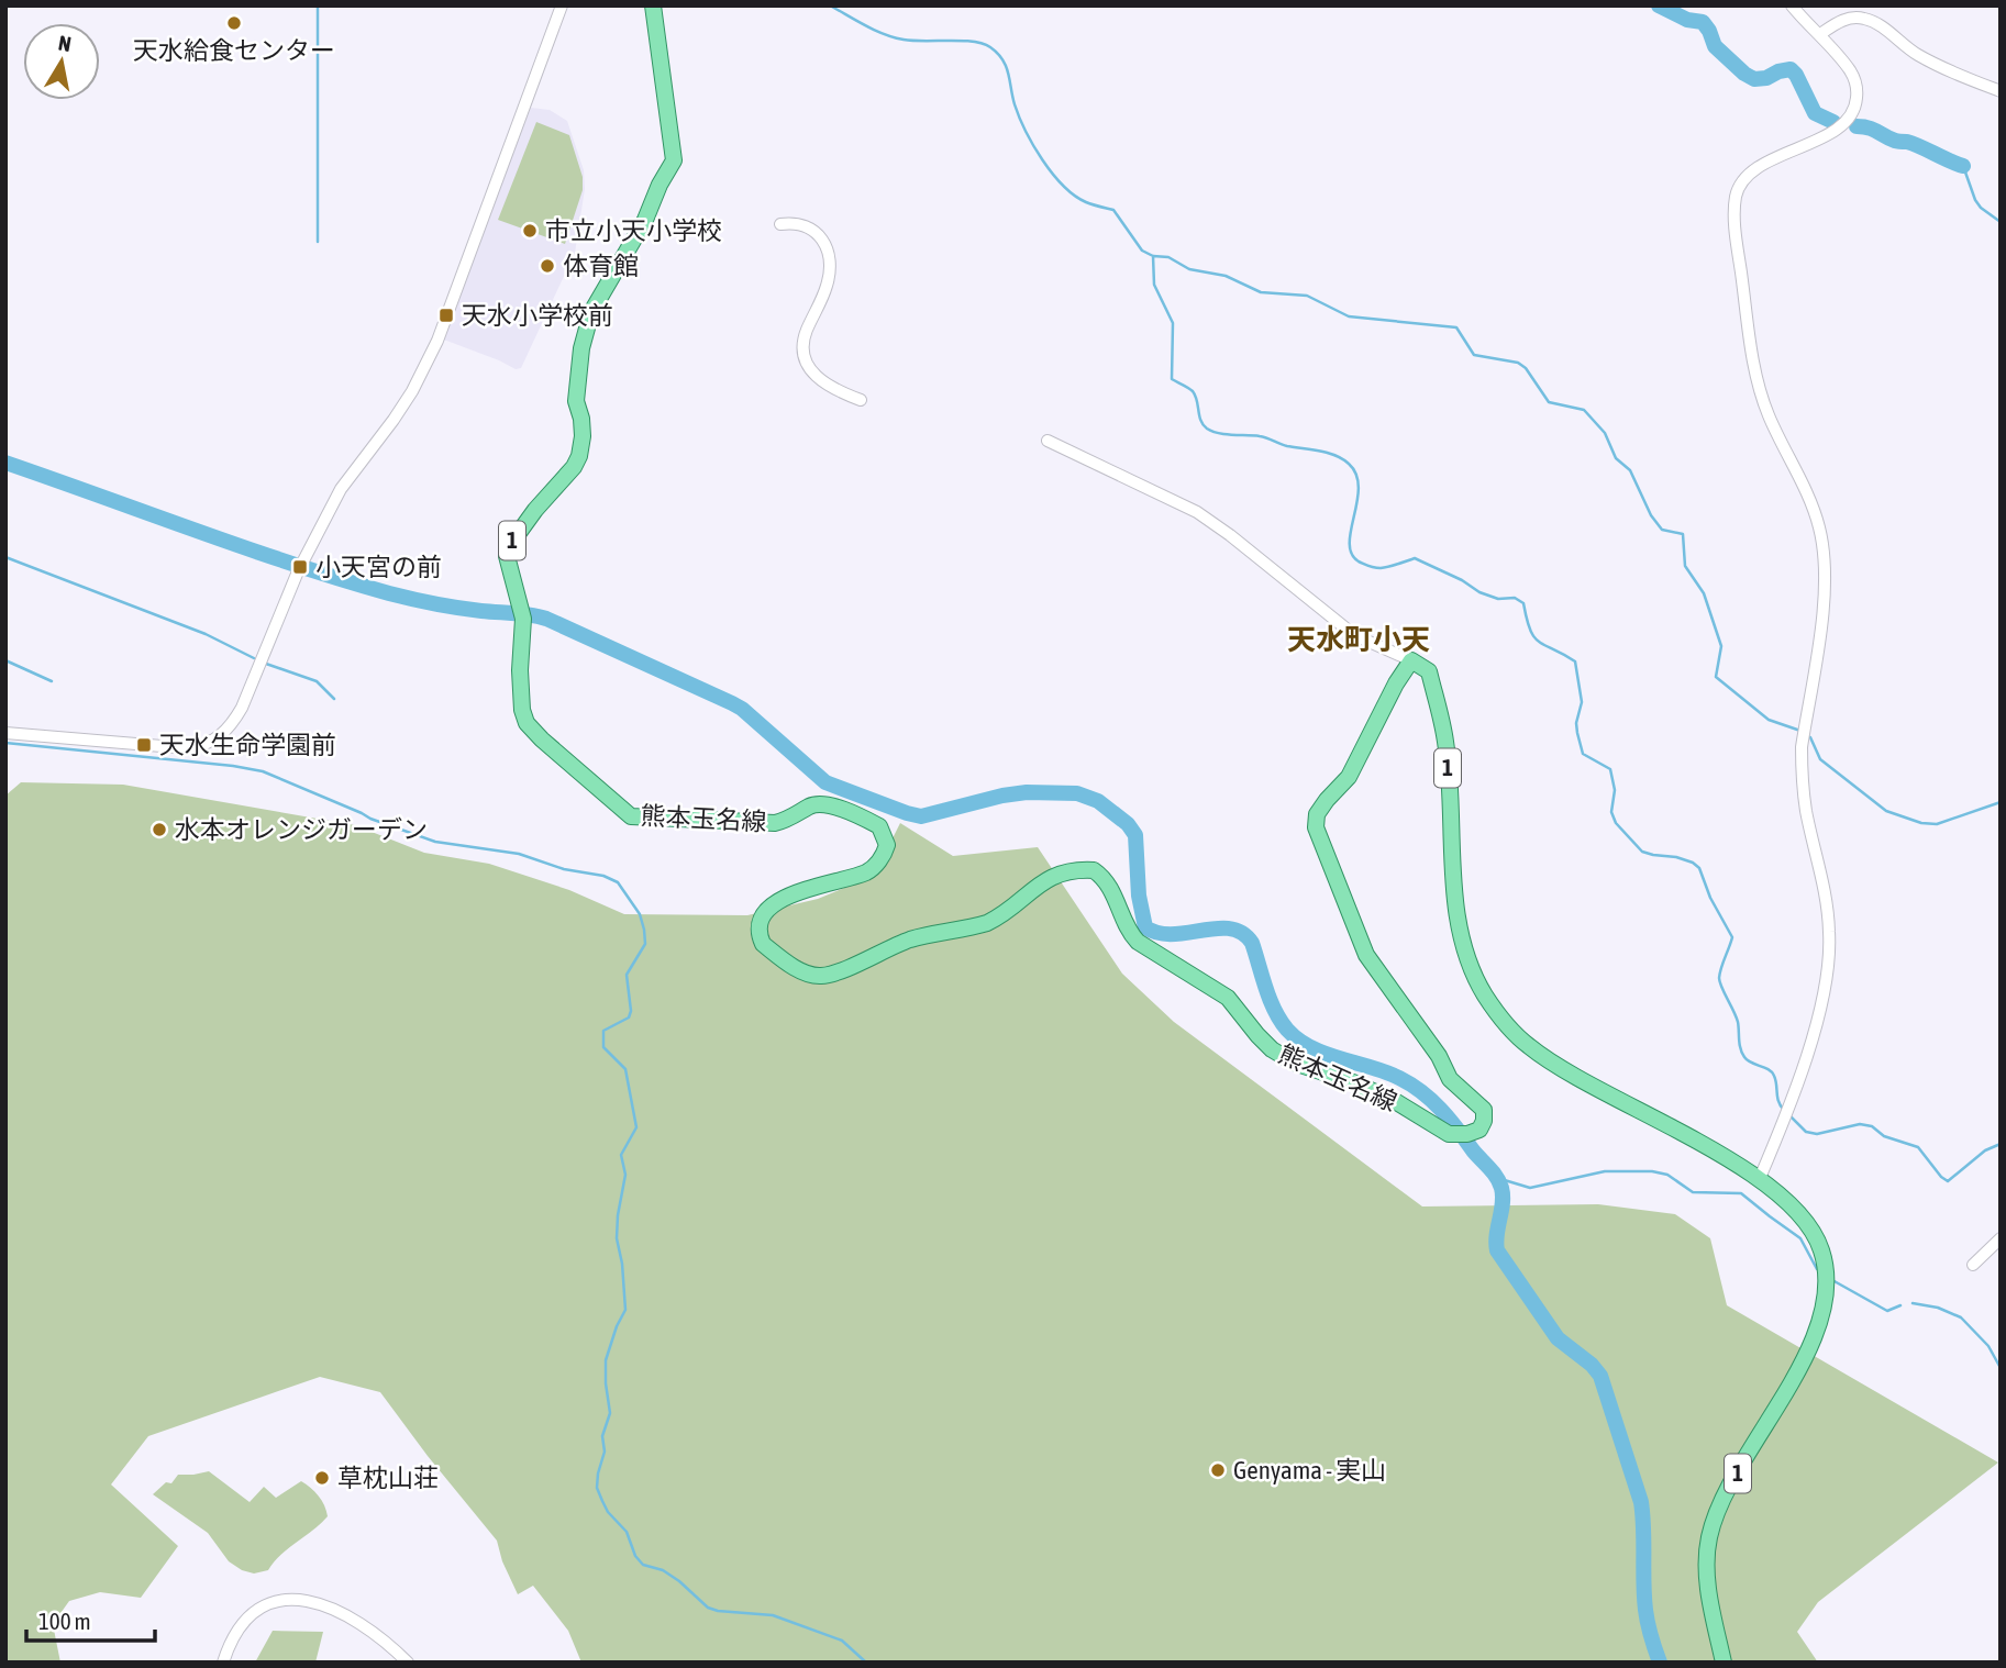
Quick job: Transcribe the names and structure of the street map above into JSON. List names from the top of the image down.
{
  "streets": {
    "main road": ["1", "熊本玉名線"]
  },
  "crossings": [
    ["1", "熊本玉名線"]
  ],
  "districts": ["天水町小天"],
  "places": {
    "other": [
      "天水給食センター",
      "市立小天小学校",
      "体育館",
      "水本オレンジガーデン",
      "Genyama - 実山",
      "草枕山荘"
    ],
    "transit": ["天水小学校前", "小天宮の前", "天水生命学園前"]
  },
  "scale_bar": "100 m",
  "north": "top"
}
